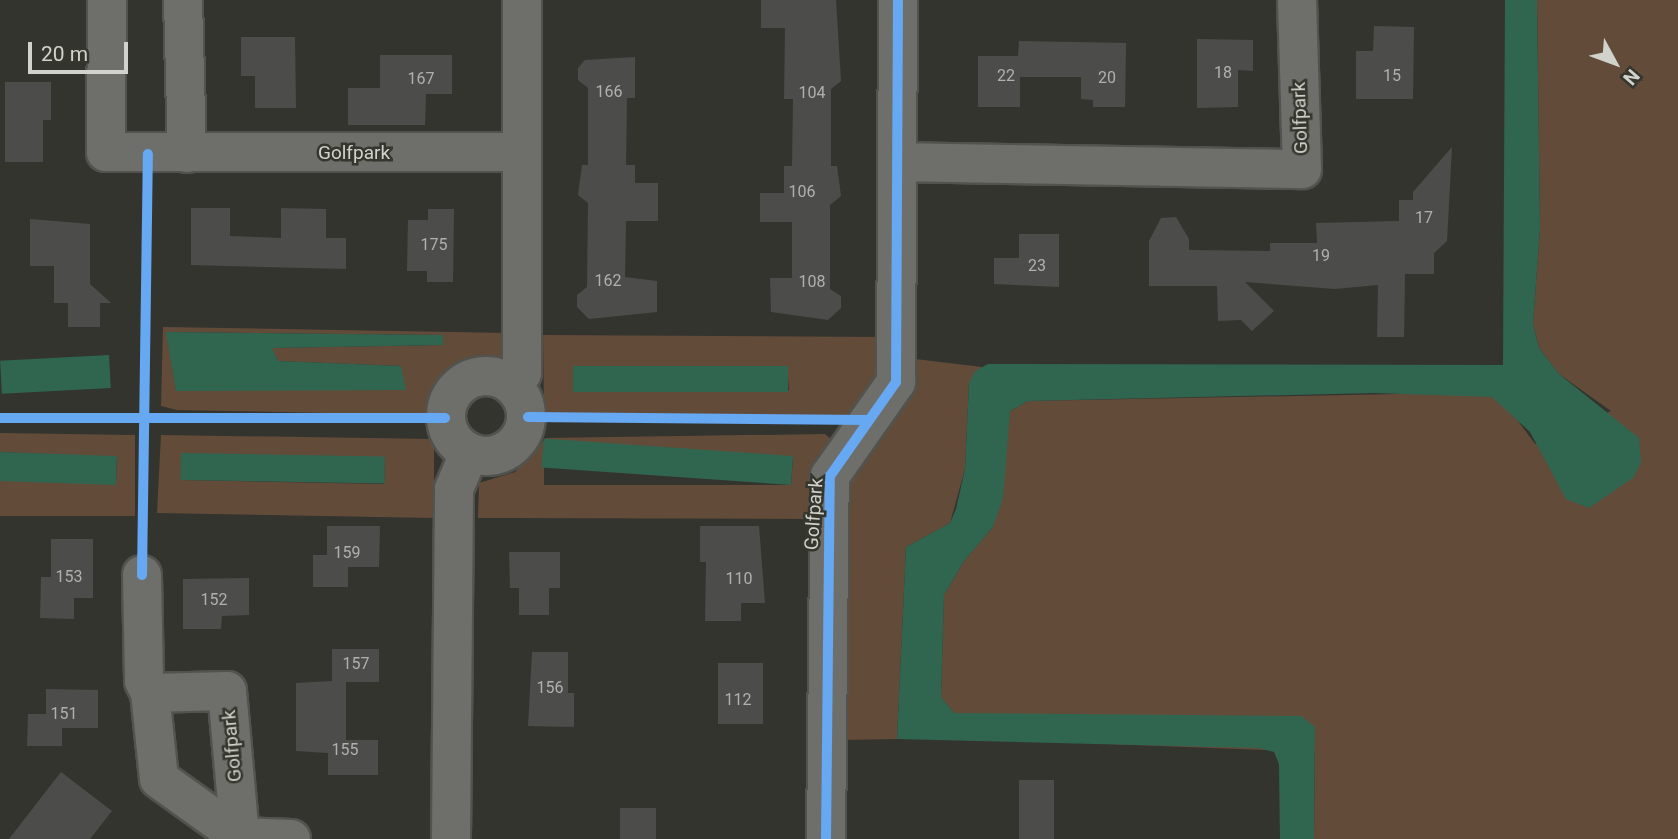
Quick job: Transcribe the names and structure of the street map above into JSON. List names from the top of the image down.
{
  "streets": {
    "street": ["Golfpark"]
  },
  "house_numbers": [
    "18",
    "22",
    "15",
    "20",
    "167",
    "166",
    "104",
    "106",
    "17",
    "175",
    "19",
    "23",
    "162",
    "108",
    "159",
    "153",
    "110",
    "152",
    "157",
    "156",
    "112",
    "151",
    "155"
  ],
  "scale_bar": "20 m",
  "north": "bottom right"
}
